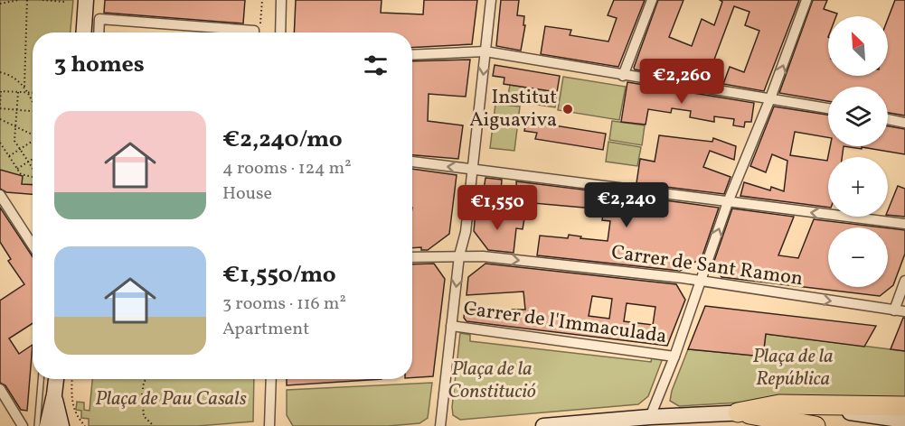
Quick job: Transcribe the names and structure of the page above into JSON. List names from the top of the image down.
{
  "streets": {
    "street": ["Carrer de Sant Ramon", "Carrer de l'Immaculada"]
  },
  "parks": ["Plaça de la República", "Plaça de la Constitució", "Plaça de Pau Casals"],
  "places": ["Institut Aiguaviva"],
  "north": "top left",
  "page": {
    "map_buttons": ["+", "−"],
    "heading": "3 homes",
    "price": ["€2,260", "€2,240", "€1,550"],
    "list": [
      {
        "name": "€2,240/mo",
        "note": "4 rooms · 124 m² · House"
      },
      {
        "name": "€1,550/mo",
        "note": "3 rooms · 116 m² · Apartment"
      }
    ]
  }
}
